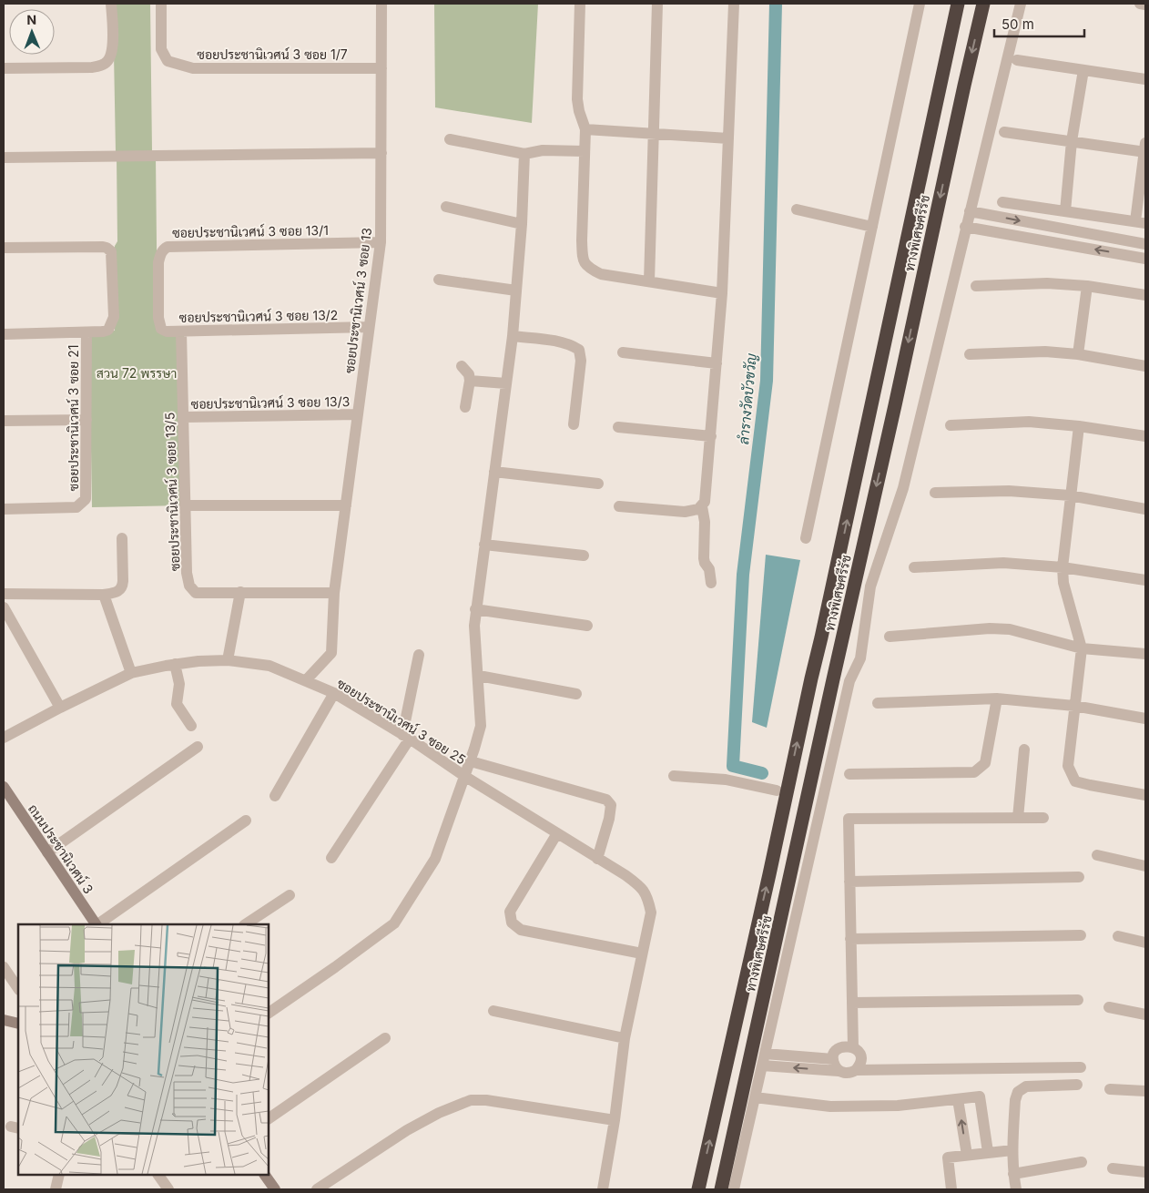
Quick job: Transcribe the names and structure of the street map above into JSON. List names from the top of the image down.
{
  "streets": {
    "highway": ["ทางพิเศษศรีรัช"],
    "street": [
      "ซอยประชานิเวศน์ 3 ซอย 1/7",
      "ซอยประชานิเวศน์ 3 ซอย 13/1",
      "ซอยประชานิเวศน์ 3 ซอย 13",
      "ซอยประชานิเวศน์ 3 ซอย 13/2",
      "ซอยประชานิเวศน์ 3 ซอย 13/3",
      "ซอยประชานิเวศน์ 3 ซอย 21",
      "ซอยประชานิเวศน์ 3 ซอย 13/5",
      "ซอยประชานิเวศน์ 3 ซอย 25",
      "ถนนประชานิเวศน์ 3"
    ]
  },
  "crossings": [
    ["ซอยประชานิเวศน์ 3 ซอย 1/7", "ซอยประชานิเวศน์ 3 ซอย 13"],
    ["ซอยประชานิเวศน์ 3 ซอย 13/1", "ซอยประชานิเวศน์ 3 ซอย 13"],
    ["ซอยประชานิเวศน์ 3 ซอย 13/1", "ซอยประชานิเวศน์ 3 ซอย 13/2"],
    ["ซอยประชานิเวศน์ 3 ซอย 13", "ซอยประชานิเวศน์ 3 ซอย 13/2"],
    ["ซอยประชานิเวศน์ 3 ซอย 13", "ซอยประชานิเวศน์ 3 ซอย 13/3"],
    ["ซอยประชานิเวศน์ 3 ซอย 13", "ซอยประชานิเวศน์ 3 ซอย 13/5"],
    ["ซอยประชานิเวศน์ 3 ซอย 13", "ซอยประชานิเวศน์ 3 ซอย 25"],
    ["ซอยประชานิเวศน์ 3 ซอย 13/2", "ซอยประชานิเวศน์ 3 ซอย 13/5"],
    ["ซอยประชานิเวศน์ 3 ซอย 13/3", "ซอยประชานิเวศน์ 3 ซอย 13/5"]
  ],
  "water": ["ลำรางวัดบัวขวัญ"],
  "parks": ["สวน 72 พรรษา"],
  "scale_bar": "50 m",
  "north": "top"
}
